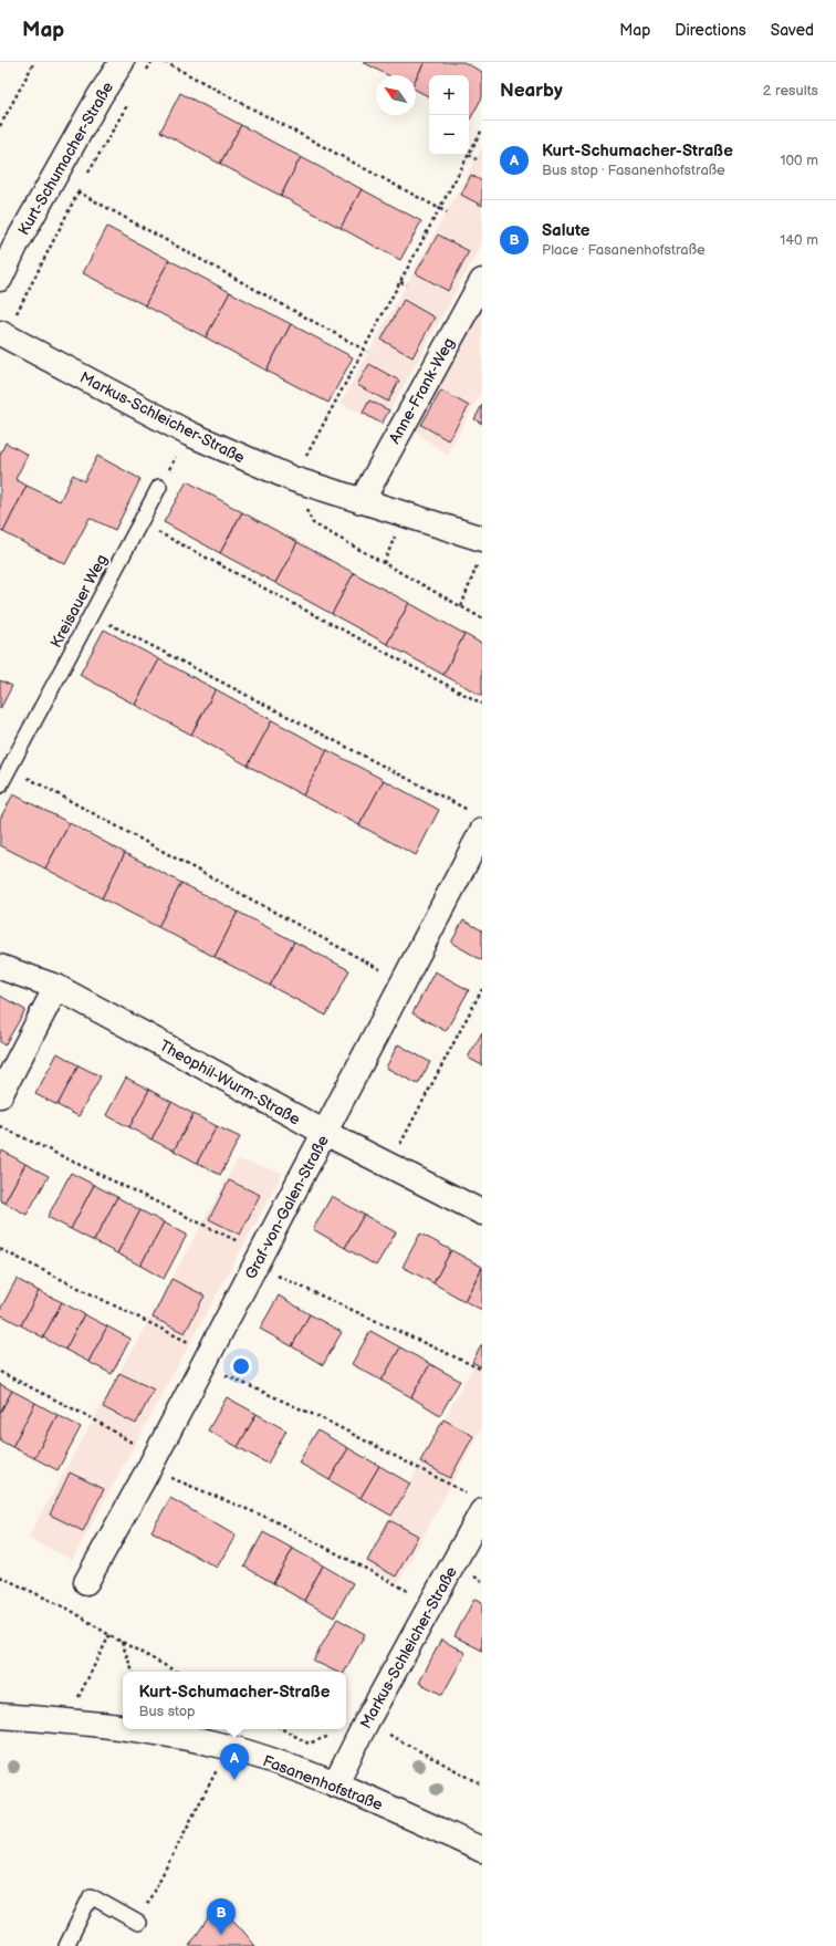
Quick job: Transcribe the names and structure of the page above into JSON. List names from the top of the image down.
{
  "streets": {
    "street": [
      "Kurt-Schumacher-Straße",
      "Anne-Frank-Weg",
      "Markus-Schleicher-Straße",
      "Theophil-Wurm-Straße",
      "Graf-von-Galen-Straße",
      "Fasanenhofstraße"
    ],
    "lane": ["Kreisauer Weg"]
  },
  "crossings": [
    ["Anne-Frank-Weg", "Markus-Schleicher-Straße"],
    ["Markus-Schleicher-Straße", "Fasanenhofstraße"],
    ["Theophil-Wurm-Straße", "Graf-von-Galen-Straße"]
  ],
  "north": "top left",
  "page": {
    "header": "Map",
    "nav": ["Map", "Directions", "Saved"],
    "heading": ["Nearby", "2 results"],
    "map_buttons": ["+", "−"],
    "list": [
      {
        "mark": "A",
        "name": "Kurt-Schumacher-Straße",
        "note": "Bus stop · Fasanenhofstraße",
        "value": "100 m"
      },
      {
        "mark": "B",
        "name": "Salute",
        "note": "Place · Fasanenhofstraße",
        "value": "140 m"
      }
    ],
    "popup": ["Kurt-Schumacher-Straße", "Bus stop"],
    "pins": ["A", "B"]
  }
}
